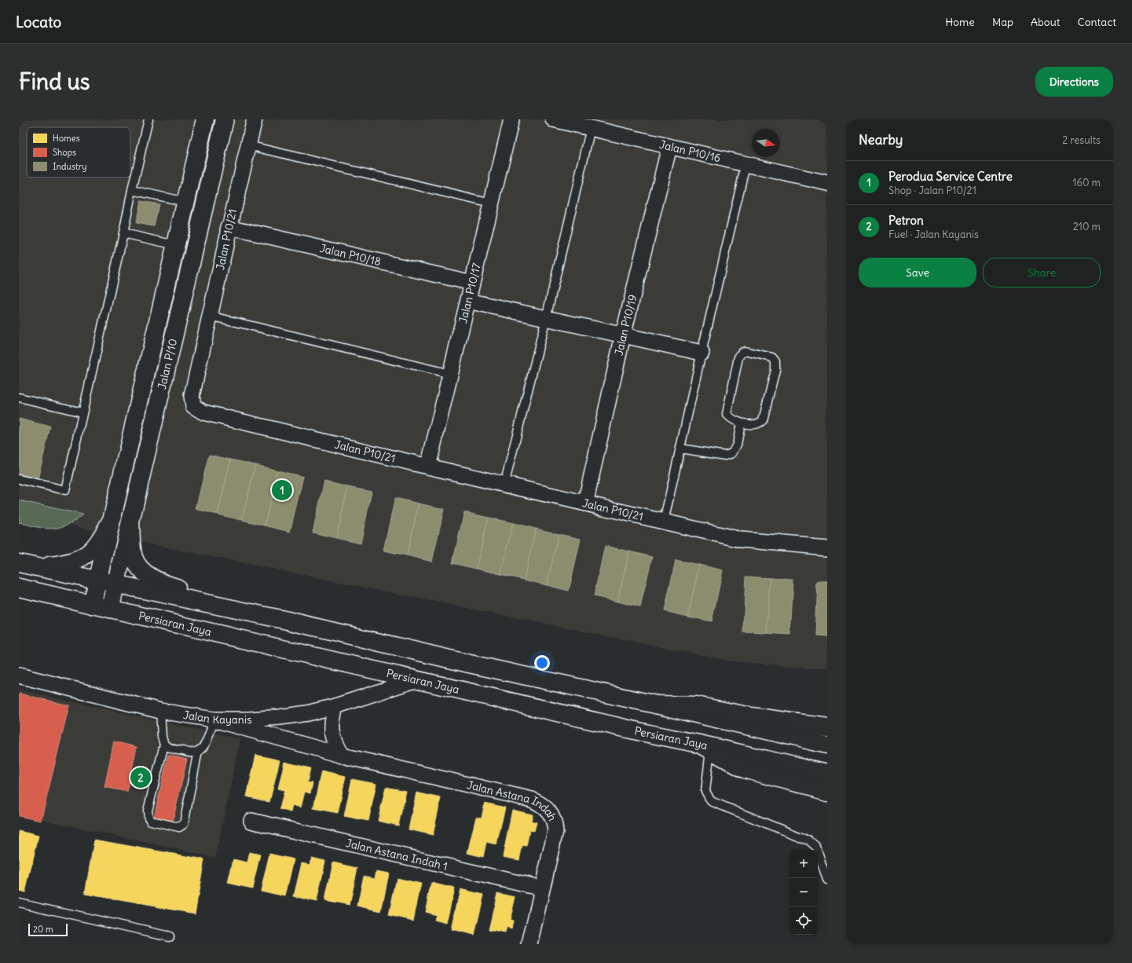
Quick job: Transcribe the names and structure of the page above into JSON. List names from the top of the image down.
{
  "streets": {
    "main road": ["Jalan P/10", "Persiaran Jaya"],
    "street": [
      "Jalan P10/16",
      "Jalan P10/21",
      "Jalan P10/18",
      "Jalan P10/17",
      "Jalan P10/19",
      "Jalan Kayanis",
      "Jalan Astana Indah",
      "Jalan Astana Indah 1"
    ]
  },
  "crossings": [
    ["Jalan P10/16", "Jalan P10/19"],
    ["Jalan P10/21", "Jalan P10/18"],
    ["Jalan P10/21", "Jalan P10/17"],
    ["Jalan P10/21", "Jalan P10/19"],
    ["Jalan P10/18", "Jalan P10/17"],
    ["Jalan P/10", "Persiaran Jaya"],
    ["Persiaran Jaya", "Jalan Kayanis"],
    ["Jalan Kayanis", "Jalan Astana Indah"],
    ["Jalan Astana Indah", "Jalan Astana Indah 1"]
  ],
  "legend": ["Homes", "Shops", "Industry"],
  "scale_bar": "20 m",
  "north": "right",
  "page": {
    "header": "Locato",
    "nav": [
      "Home",
      "Map",
      "About",
      "Contact"
    ],
    "buttons": [
      "Directions",
      ["Save", "Share"]
    ],
    "title": "Find us",
    "heading": ["Nearby", "2 results"],
    "list": [
      {
        "mark": "1",
        "name": "Perodua Service Centre",
        "note": "Shop · Jalan P10/21",
        "value": "160 m"
      },
      {
        "mark": "2",
        "name": "Petron",
        "note": "Fuel · Jalan Kayanis",
        "value": "210 m"
      }
    ],
    "pins": ["1", "2"],
    "map_buttons": ["+", "−"],
    "scale": "20 m"
  }
}
